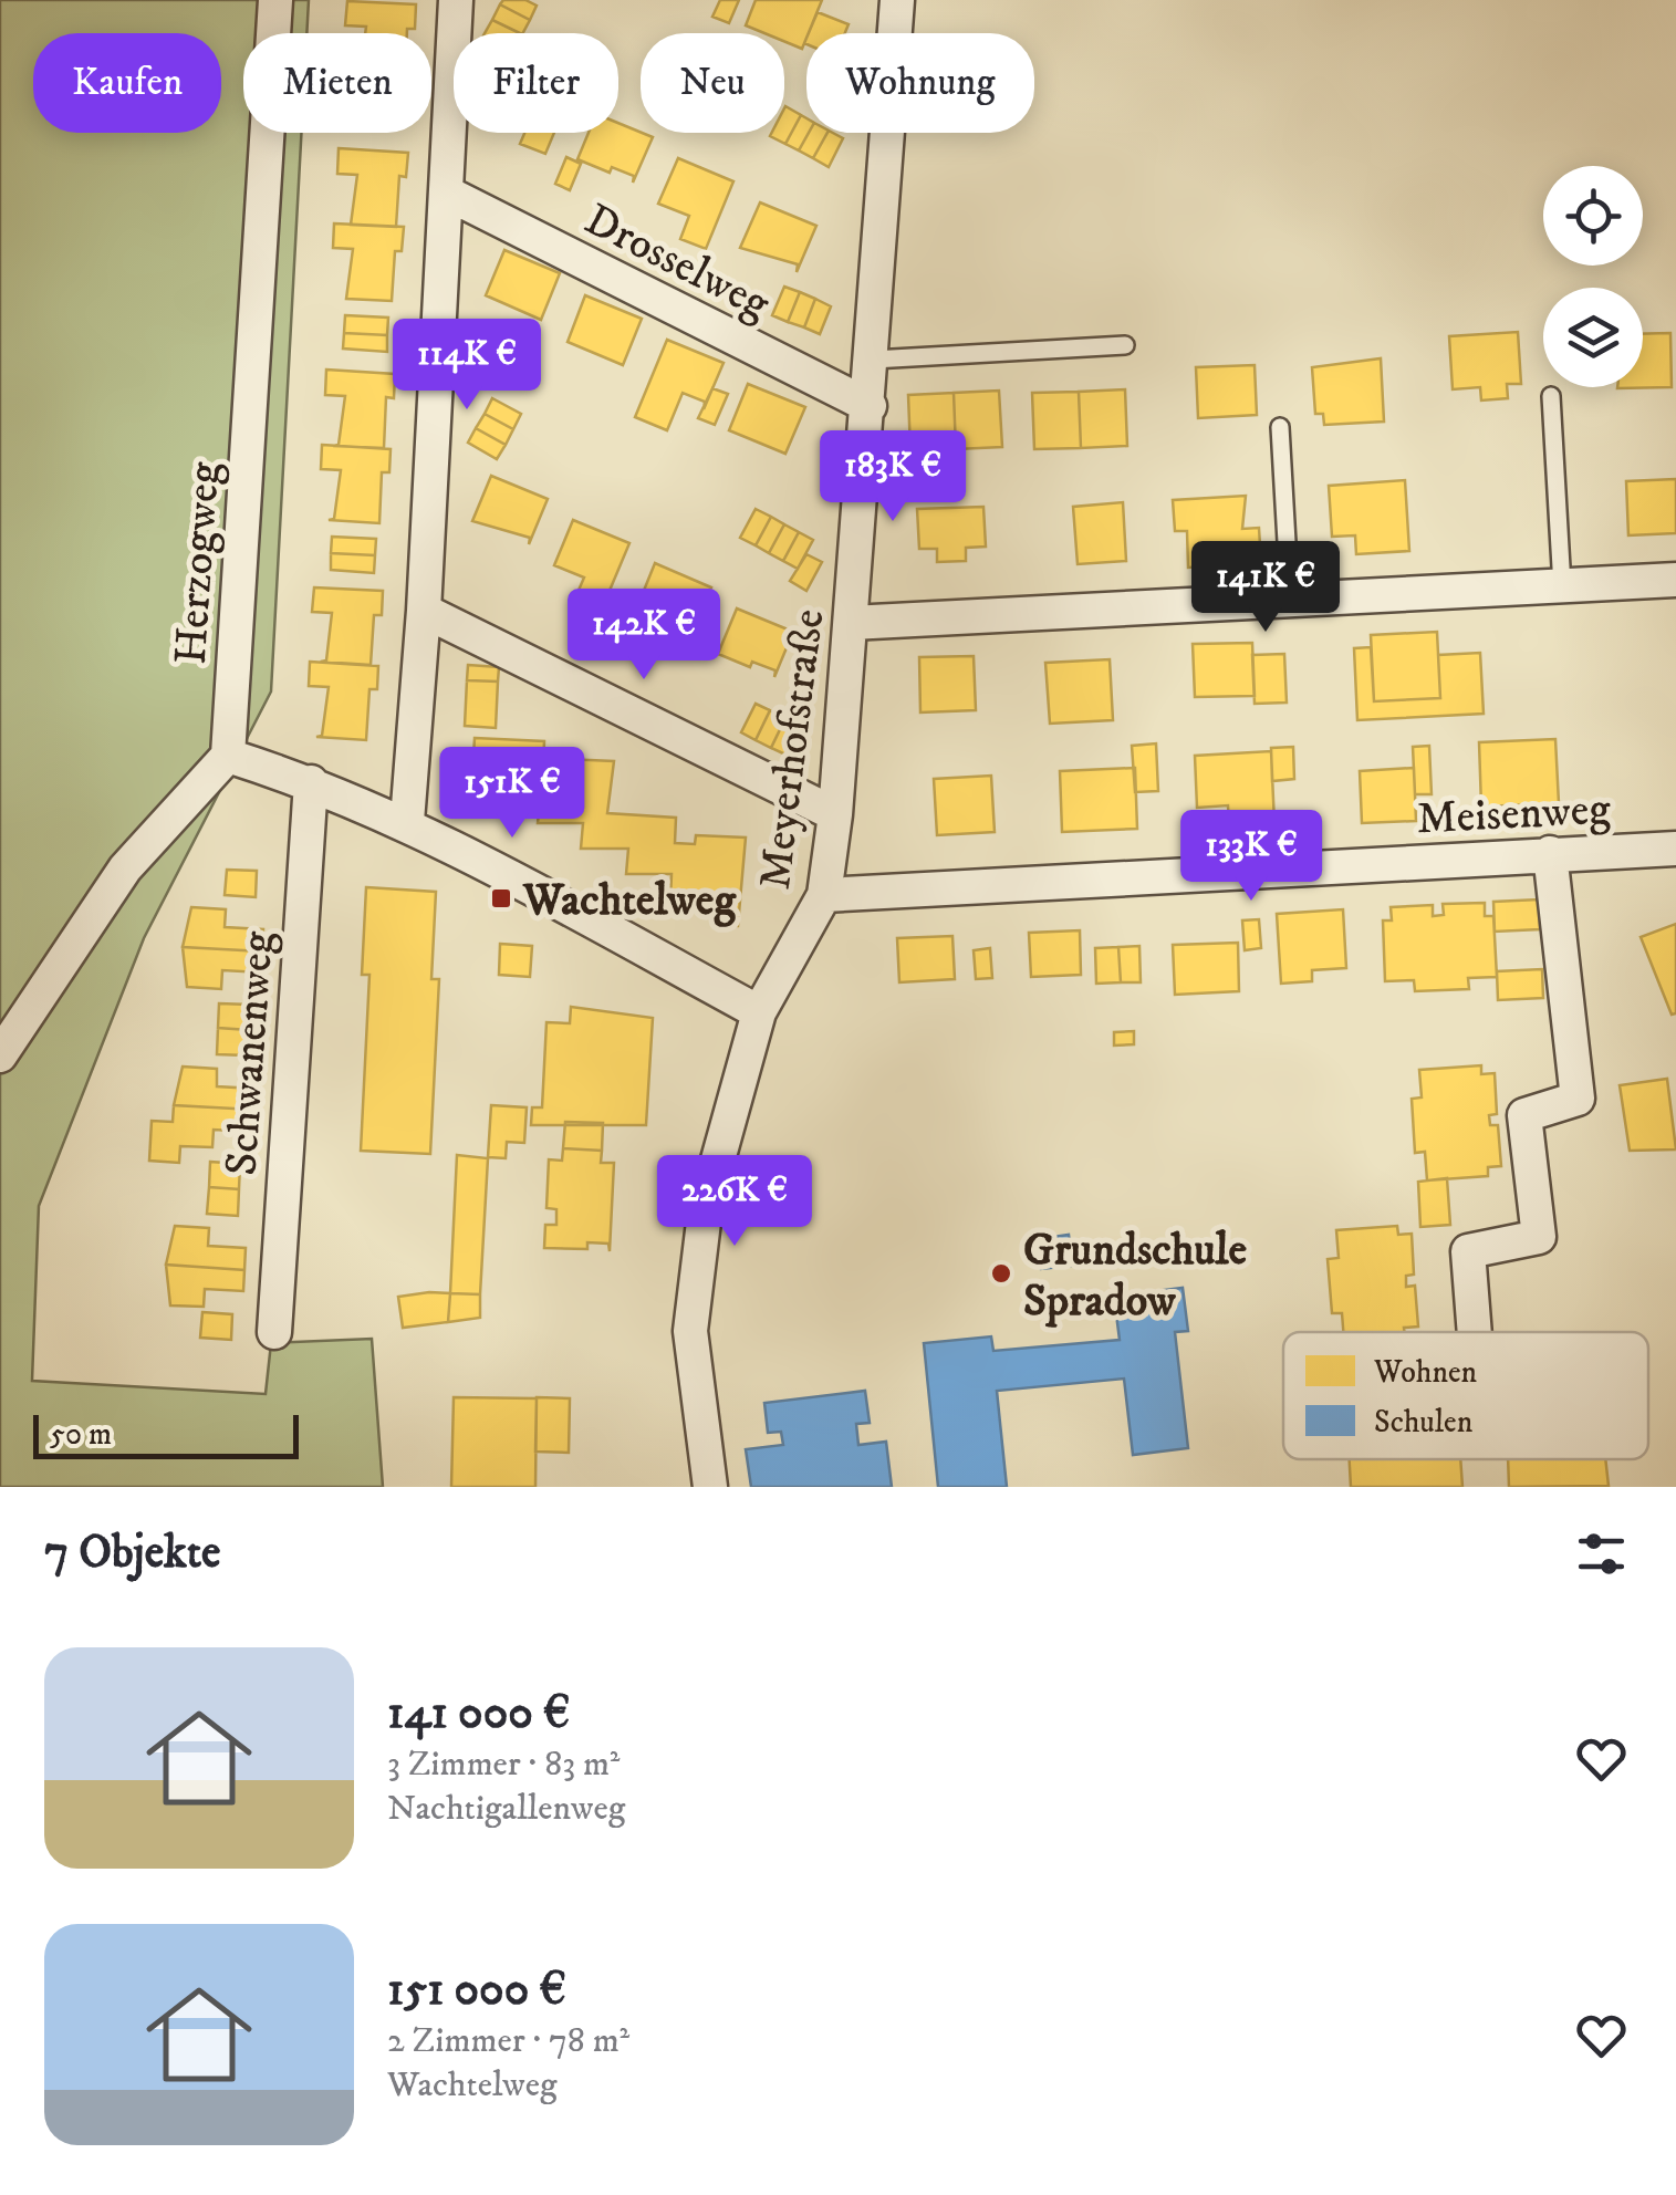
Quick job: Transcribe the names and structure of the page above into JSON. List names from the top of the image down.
{
  "streets": {
    "street": [
      "Drosselweg",
      "Herzogweg",
      "Meyerhofstraße",
      "Meisenweg",
      "Schwanenweg"
    ]
  },
  "crossings": [
    ["Drosselweg", "Meyerhofstraße"],
    ["Meyerhofstraße", "Meisenweg"]
  ],
  "places": {
    "transit": ["Wachtelweg"],
    "other": ["Grundschule Spradow"]
  },
  "legend": ["Wohnen", "Schulen"],
  "scale_bar": "50 m",
  "page": {
    "chip": [
      "Kaufen",
      "Mieten",
      "Filter",
      "Neu",
      "Wohnung"
    ],
    "price": [
      "114K €",
      "183K €",
      "141K €",
      "142K €",
      "151K €",
      "133K €",
      "226K €"
    ],
    "scale": "50 m",
    "heading": "7 Objekte",
    "list": [
      {
        "name": "141 000 €",
        "note": "3 Zimmer · 83 m² · Nachtigallenweg"
      },
      {
        "name": "151 000 €",
        "note": "2 Zimmer · 78 m² · Wachtelweg"
      }
    ]
  }
}
